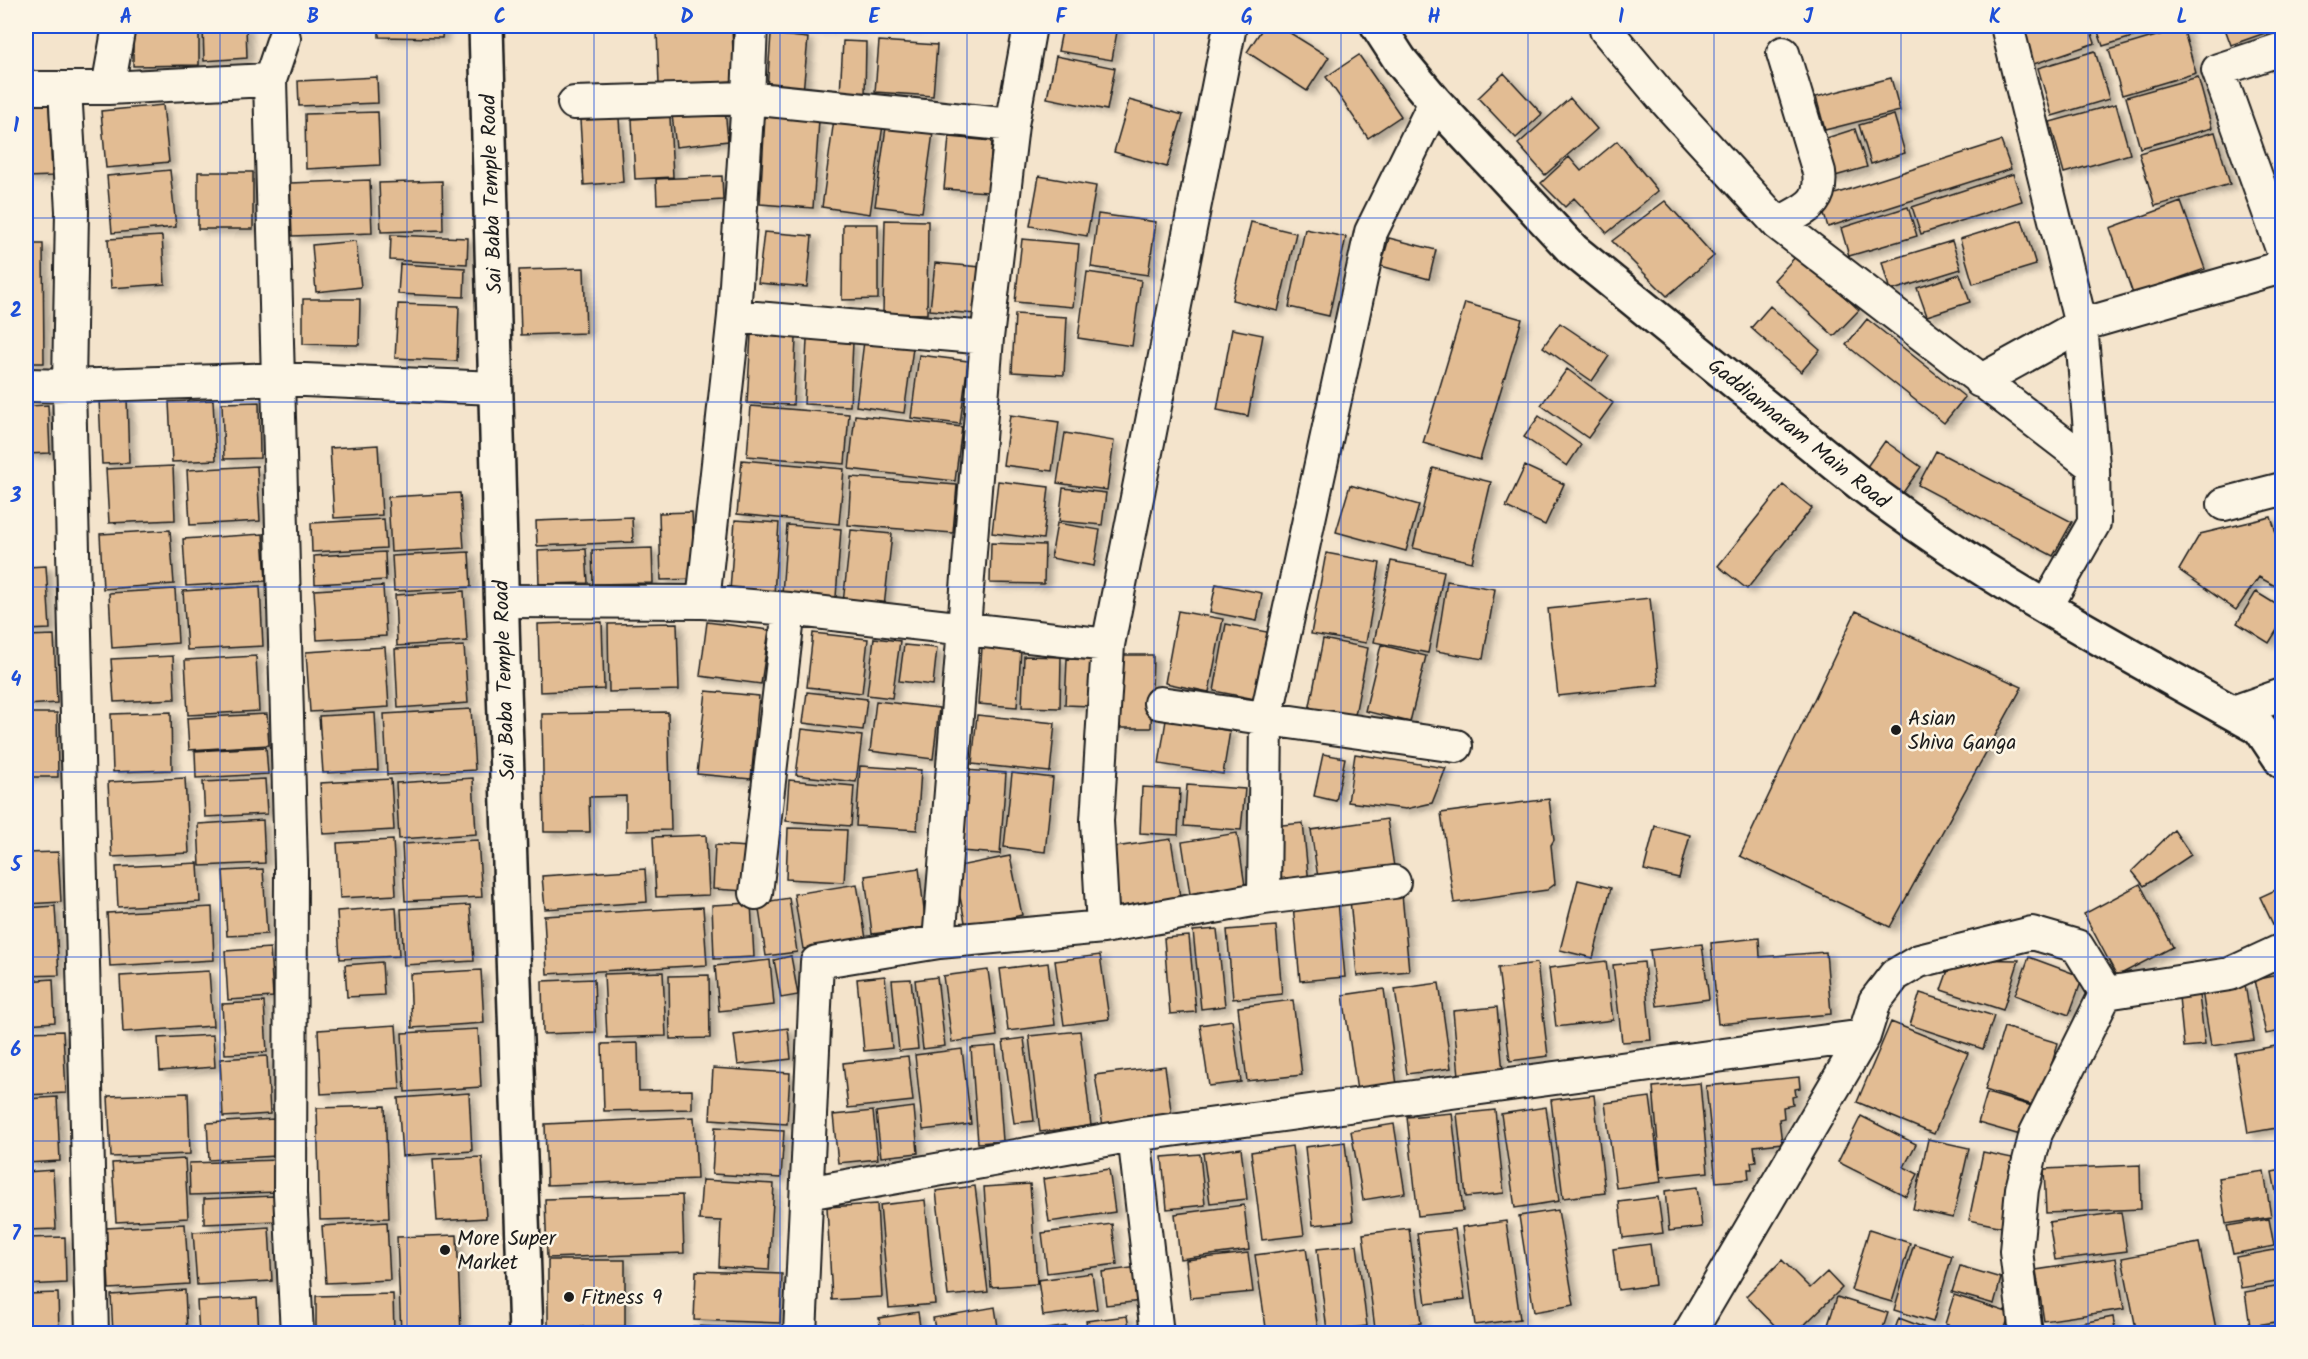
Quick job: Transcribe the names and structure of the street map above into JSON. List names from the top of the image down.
{
  "streets": {
    "street": ["Sai Baba Temple Road", "Gaddiannaram Main Road"]
  },
  "places": ["Asian Shiva Ganga", "More Super Market", "Fitness 9"],
  "grid": {
    "columns": [
      "A",
      "B",
      "C",
      "D",
      "E",
      "F",
      "G",
      "H",
      "I",
      "J",
      "K",
      "L"
    ],
    "rows": [
      "1",
      "2",
      "3",
      "4",
      "5",
      "6",
      "7"
    ]
  }
}
